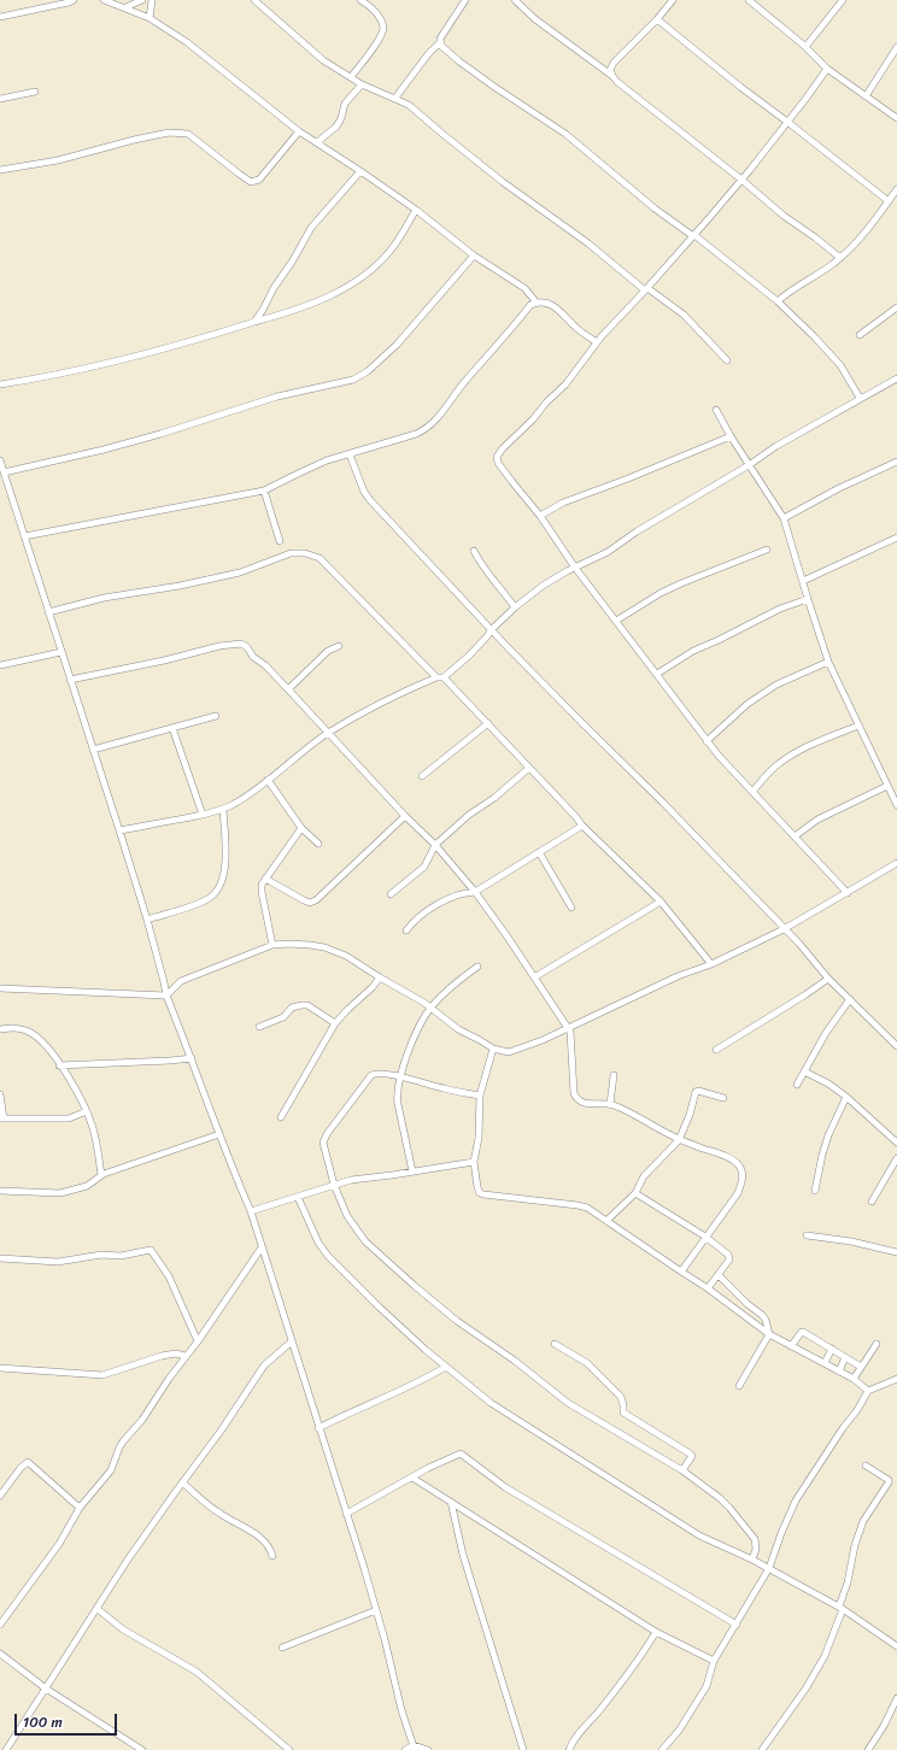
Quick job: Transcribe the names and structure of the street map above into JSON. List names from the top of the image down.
{
  "scale_bar": "100 m"
}
